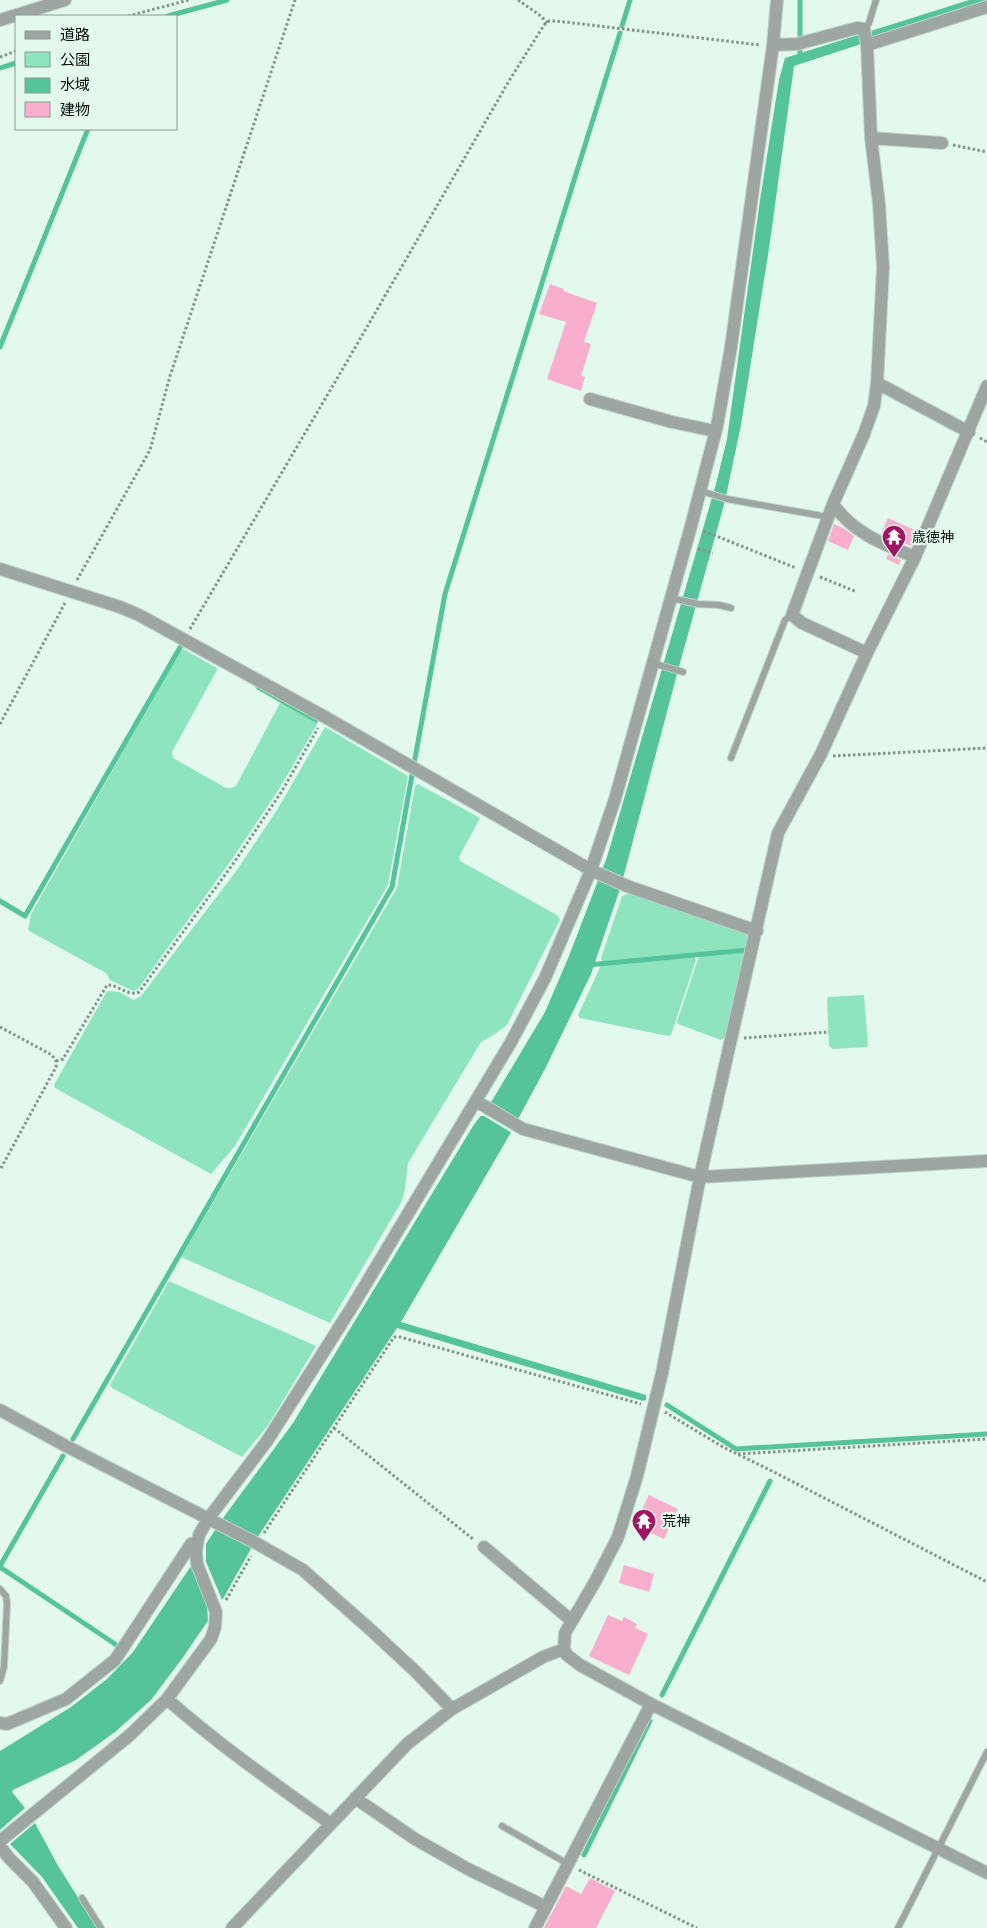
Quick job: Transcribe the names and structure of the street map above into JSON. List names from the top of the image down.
{
  "places": {
    "temple": ["歳徳神", "荒神"]
  },
  "legend": [
    "道路",
    "公園",
    "水域",
    "建物"
  ]
}
